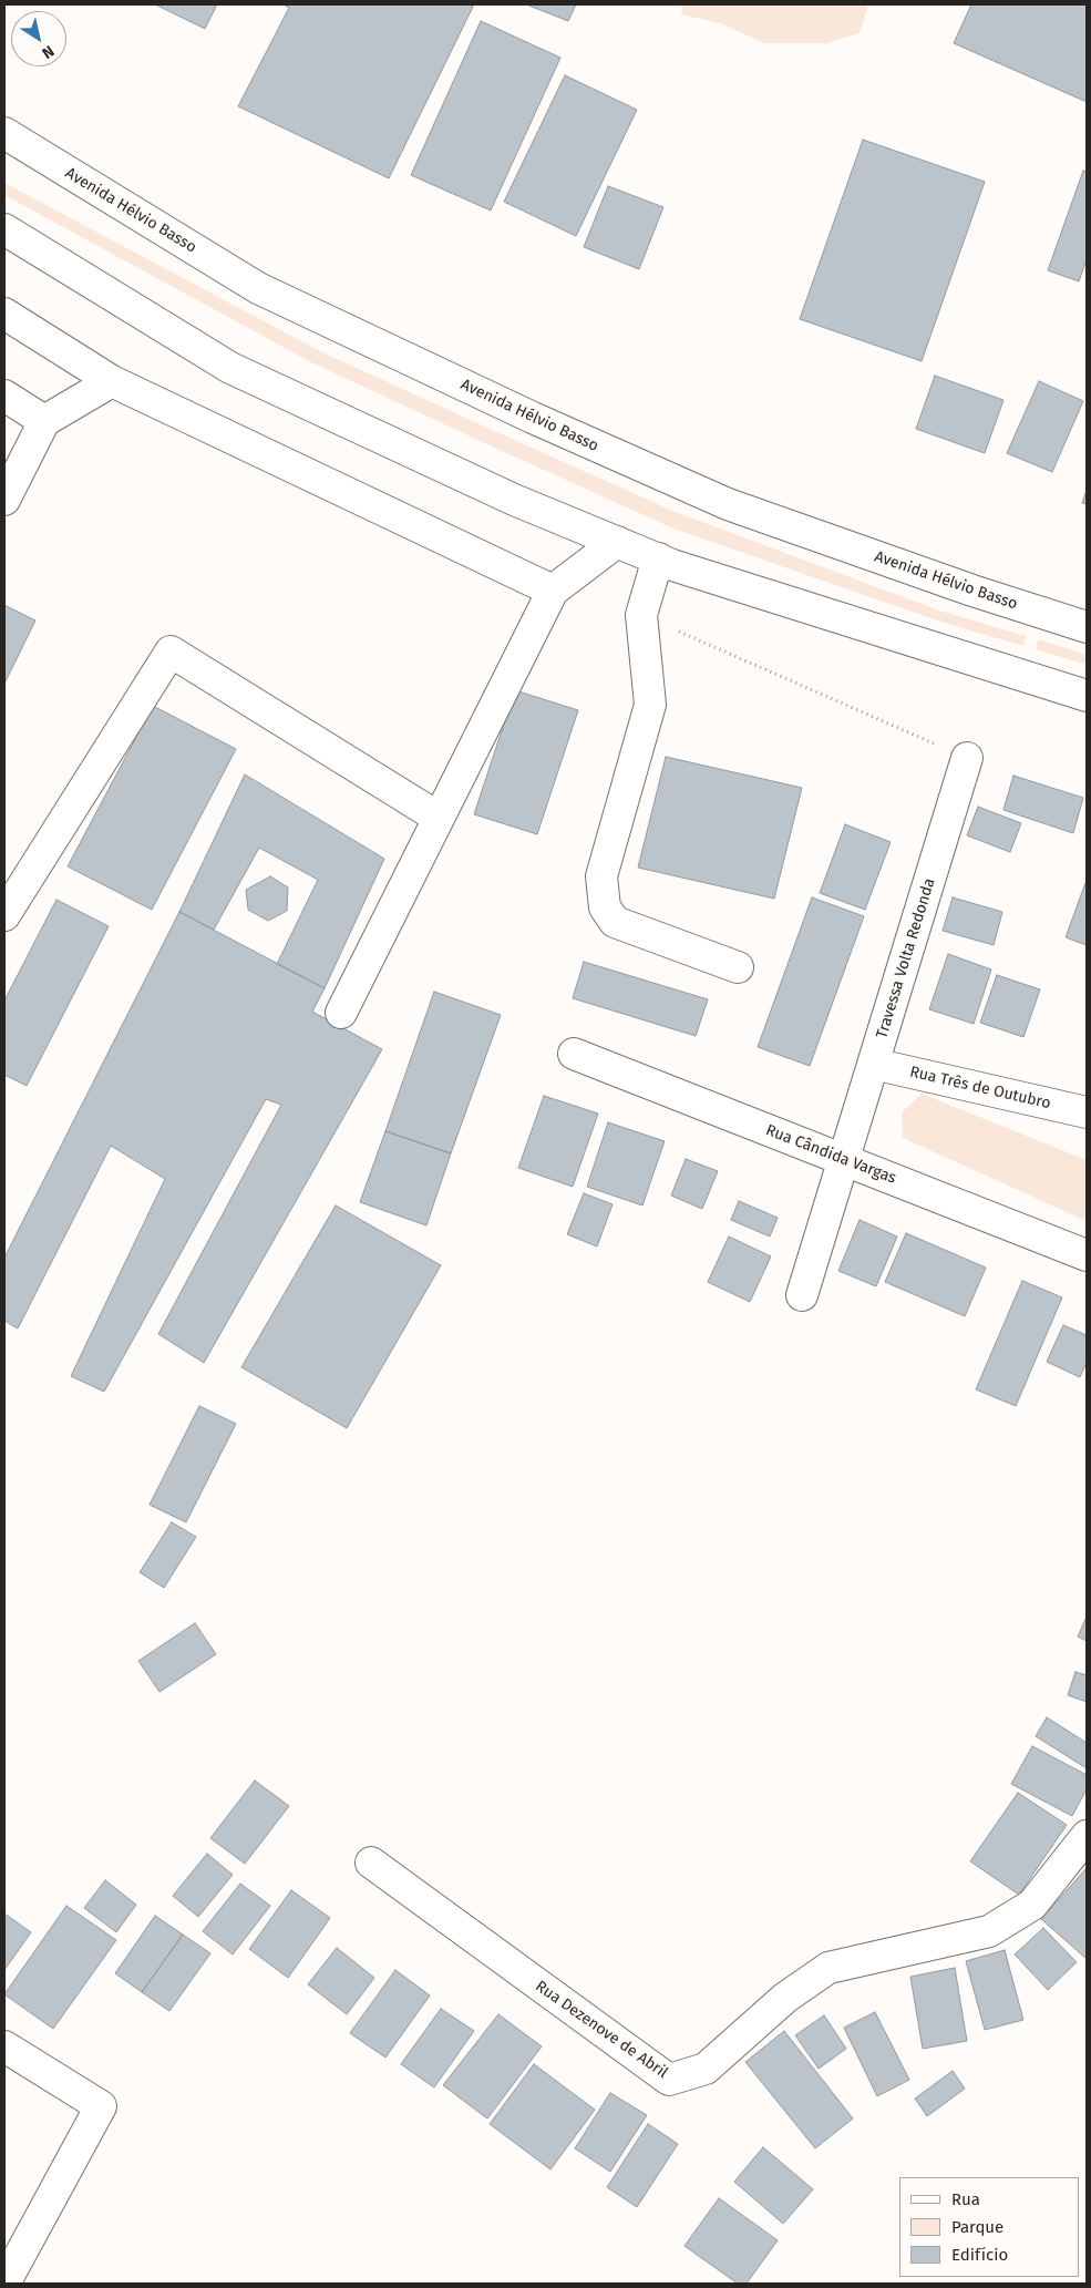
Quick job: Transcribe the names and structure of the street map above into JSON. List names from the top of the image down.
{
  "streets": {
    "street": [
      "Avenida Hélvio Basso",
      "Travessa Volta Redonda",
      "Rua Três de Outubro",
      "Rua Cândida Vargas",
      "Rua Dezenove de Abril"
    ]
  },
  "crossings": [
    ["Travessa Volta Redonda", "Rua Três de Outubro"],
    ["Travessa Volta Redonda", "Rua Cândida Vargas"]
  ],
  "legend": ["Rua", "Parque", "Edifício"],
  "north": "bottom right"
}
